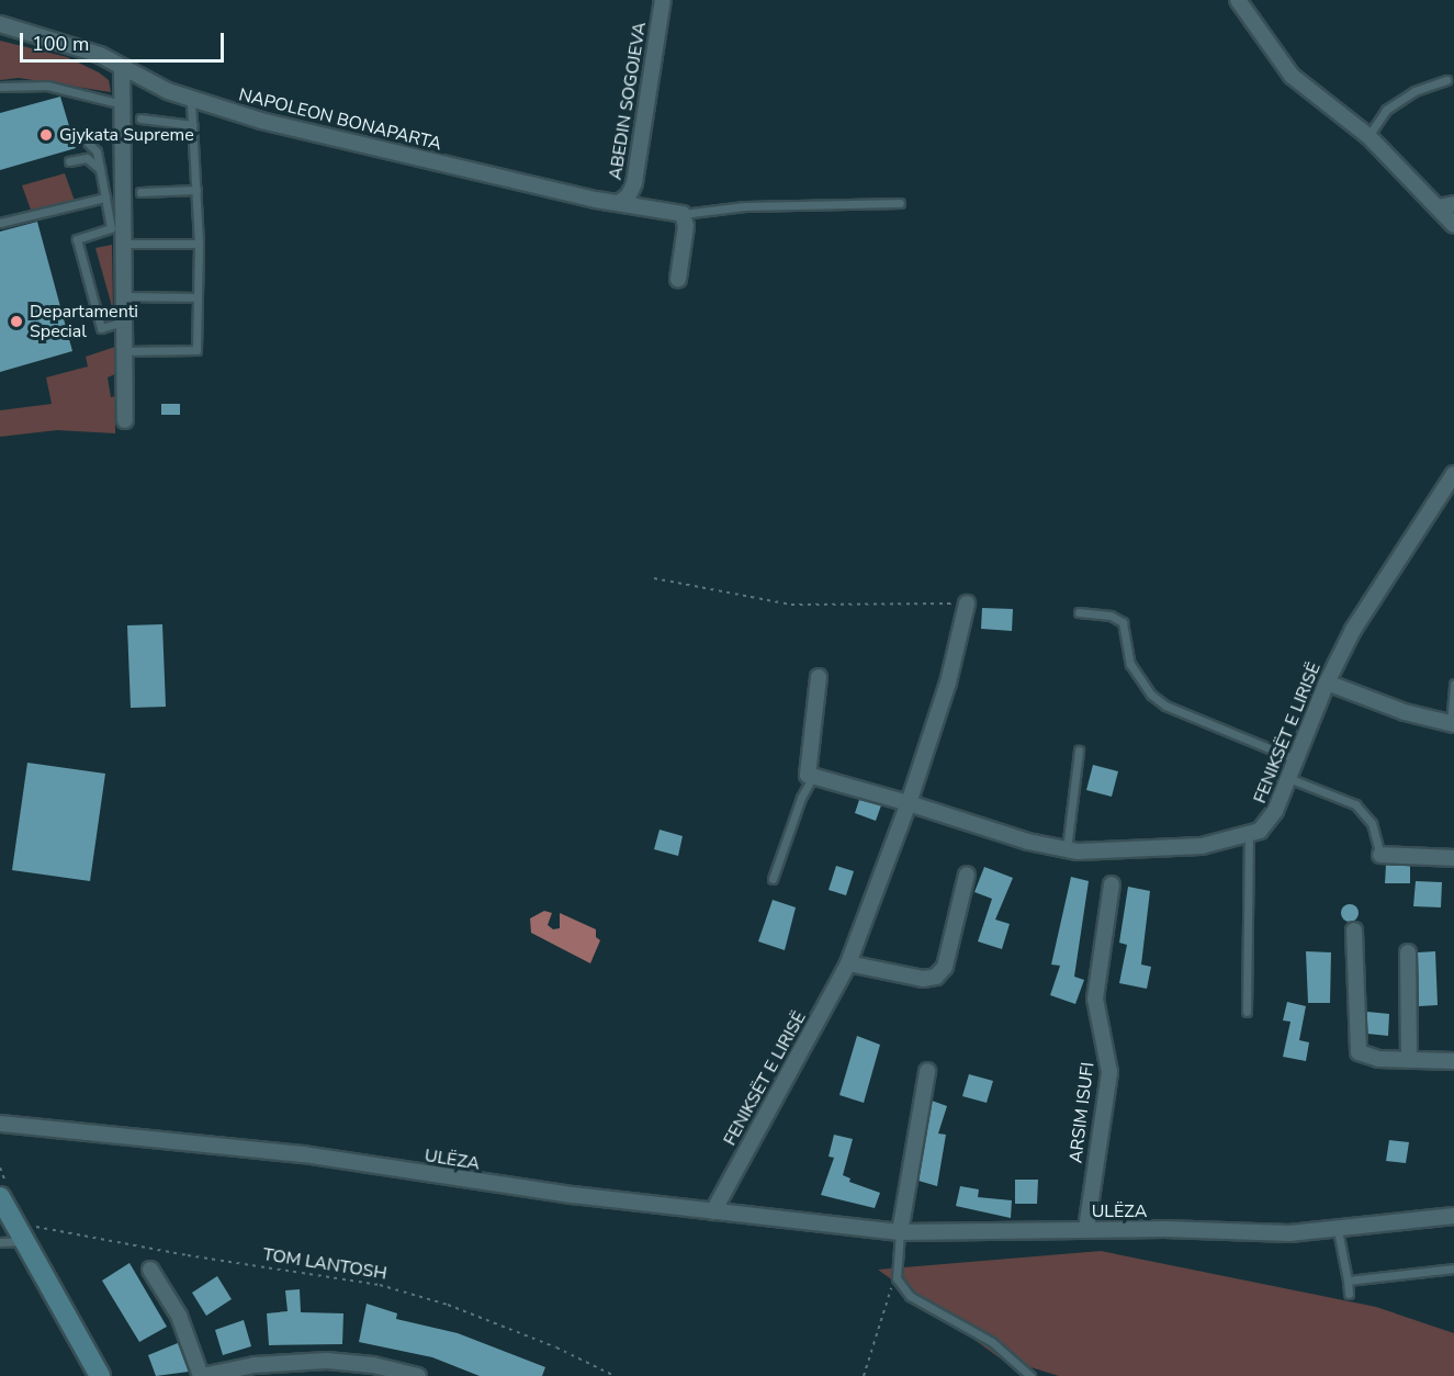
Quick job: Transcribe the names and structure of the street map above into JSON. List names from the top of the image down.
{
  "streets": {
    "street": [
      "ABEDIN SOGOJEVA",
      "NAPOLEON BONAPARTA",
      "FENIKSËT E LIRISË",
      "ARSIM ISUFI",
      "ULËZA"
    ],
    "path": ["TOM LANTOSH"]
  },
  "crossings": [
    ["ABEDIN SOGOJEVA", "NAPOLEON BONAPARTA"],
    ["FENIKSËT E LIRISË", "ULËZA"],
    ["ARSIM ISUFI", "ULËZA"]
  ],
  "places": ["Gjykata Supreme", "Departamenti Special"],
  "scale_bar": "100 m"
}
